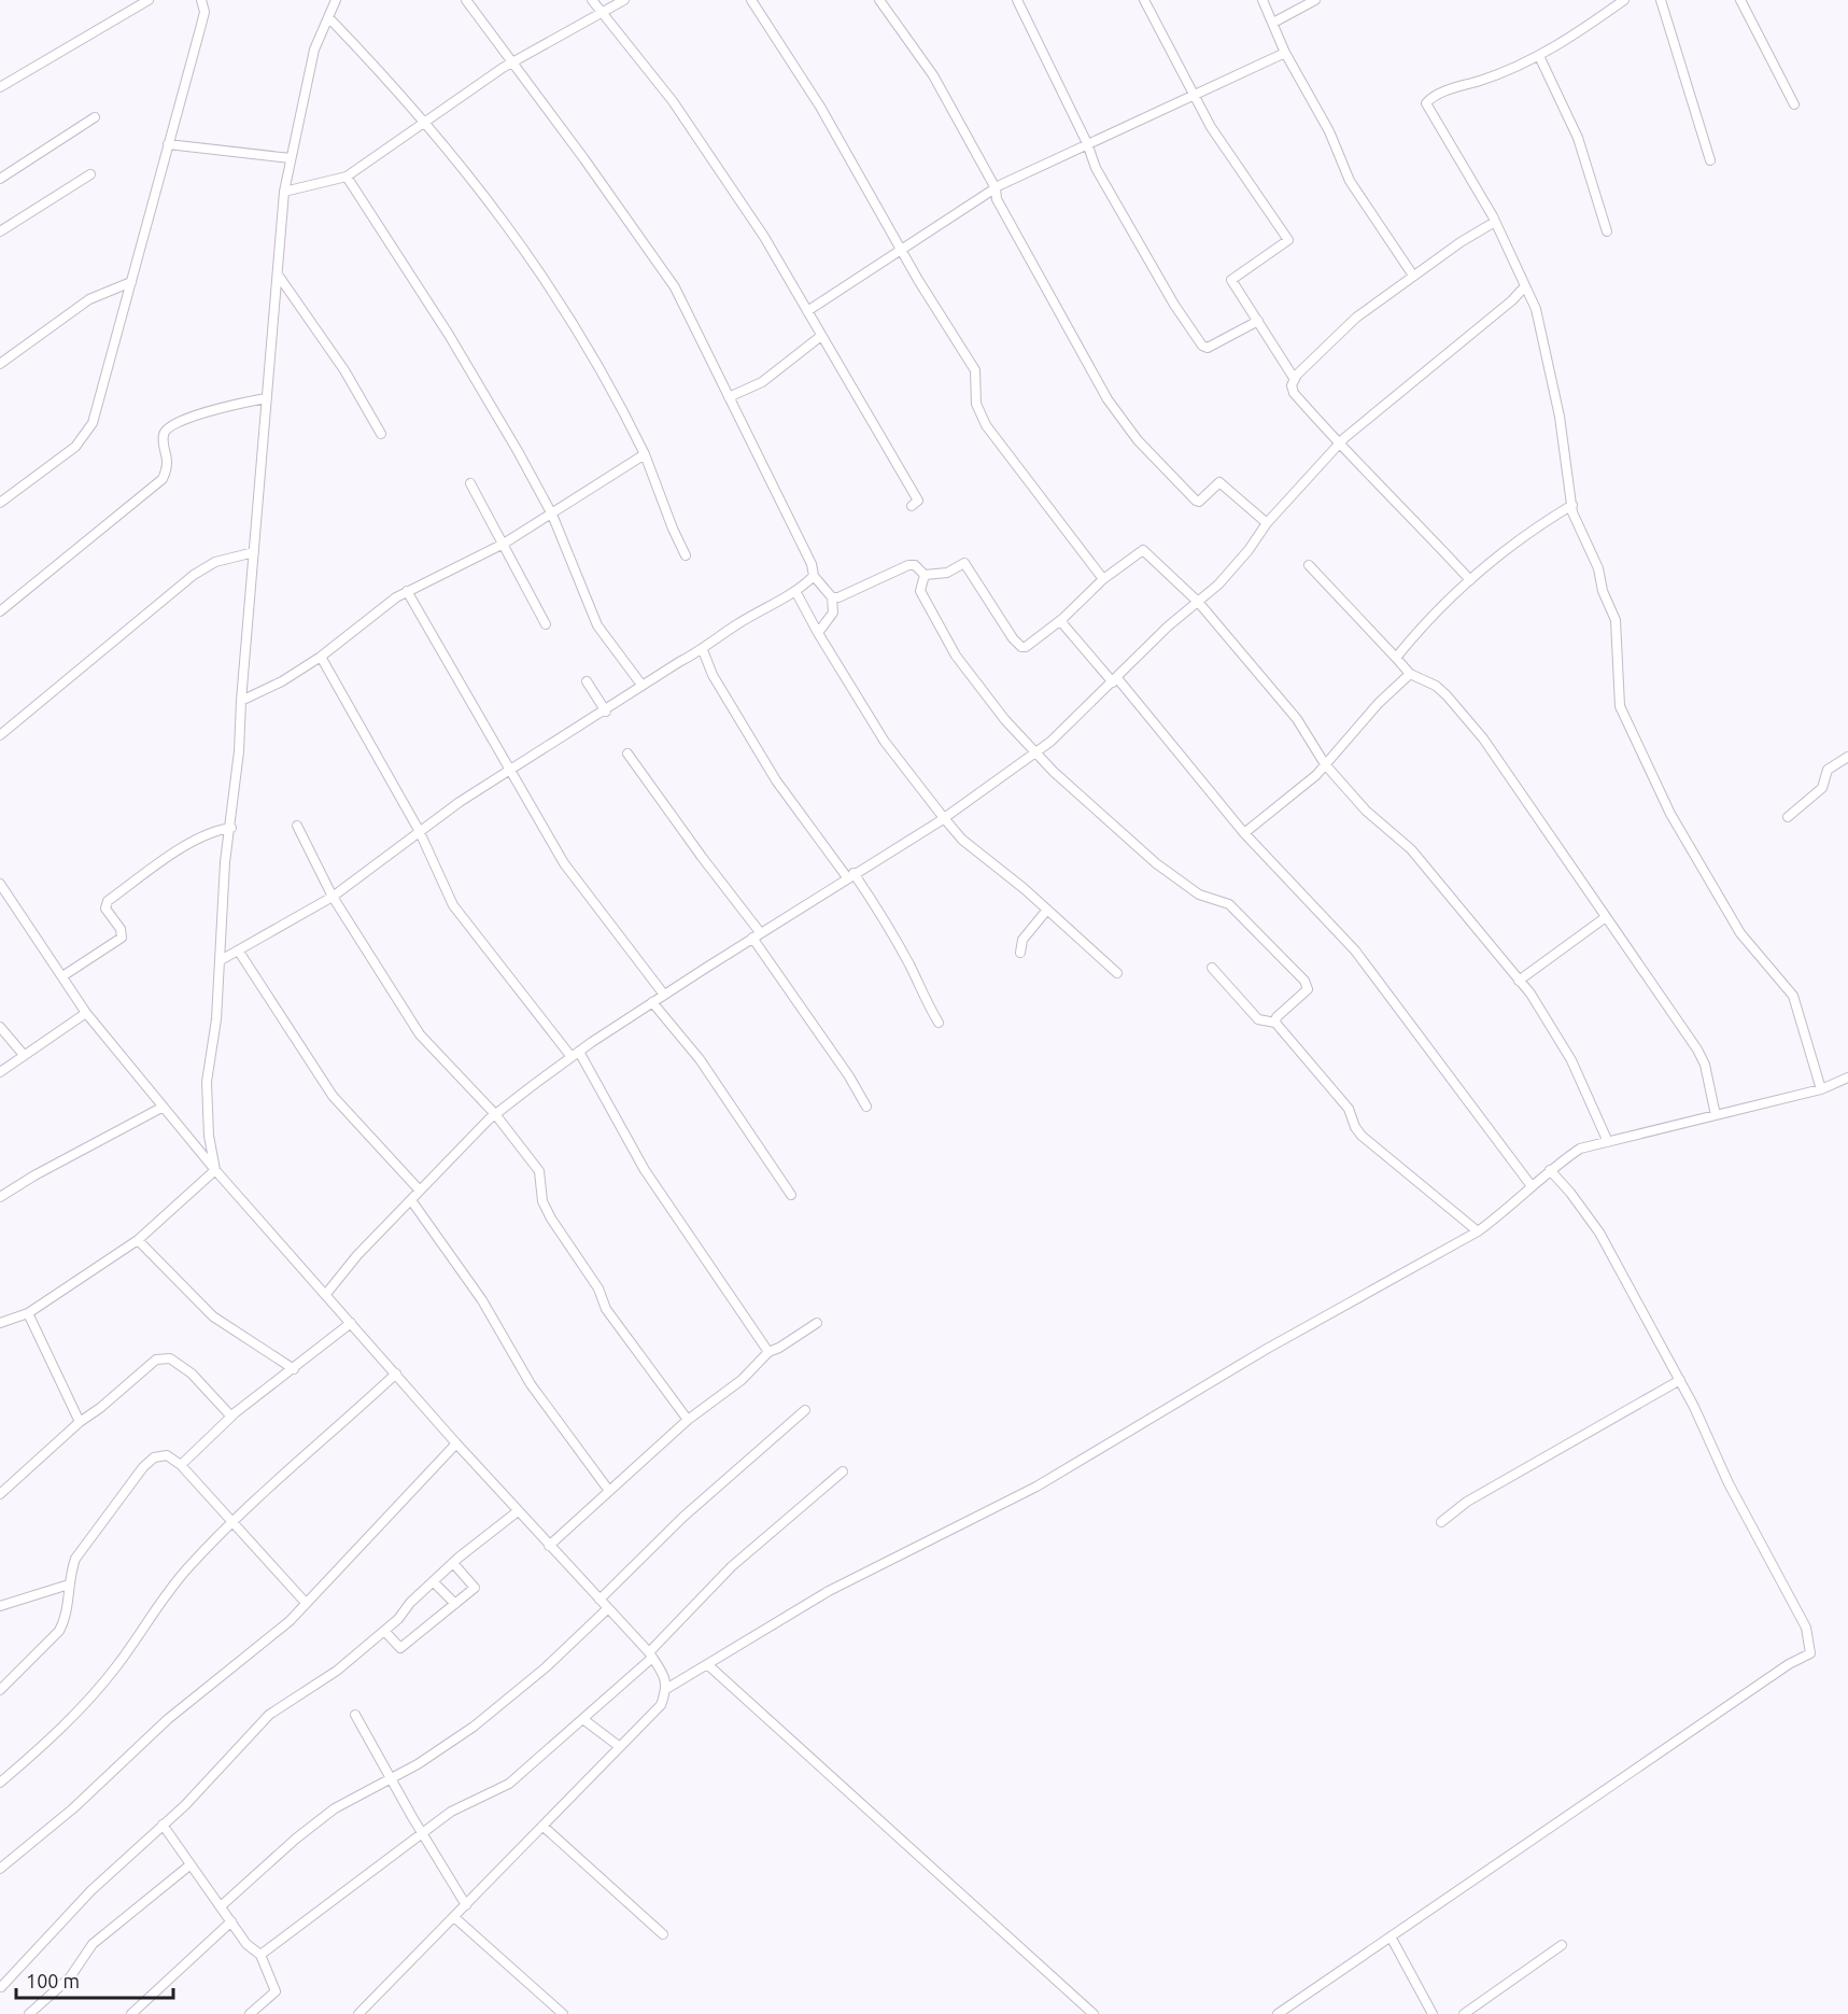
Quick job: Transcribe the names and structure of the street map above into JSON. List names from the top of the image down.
{
  "scale_bar": "100 m"
}
